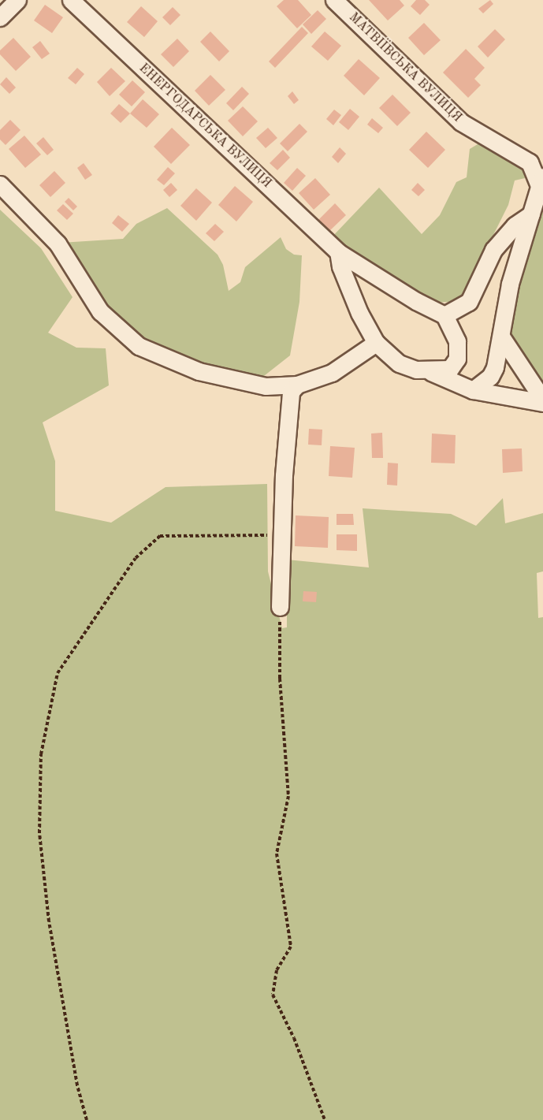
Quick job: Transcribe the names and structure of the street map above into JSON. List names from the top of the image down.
{
  "streets": {
    "street": ["МАТВІЇВСЬКА ВУЛИЦЯ", "ЕНЕРГОДАРСЬКА ВУЛИЦЯ"]
  }
}
